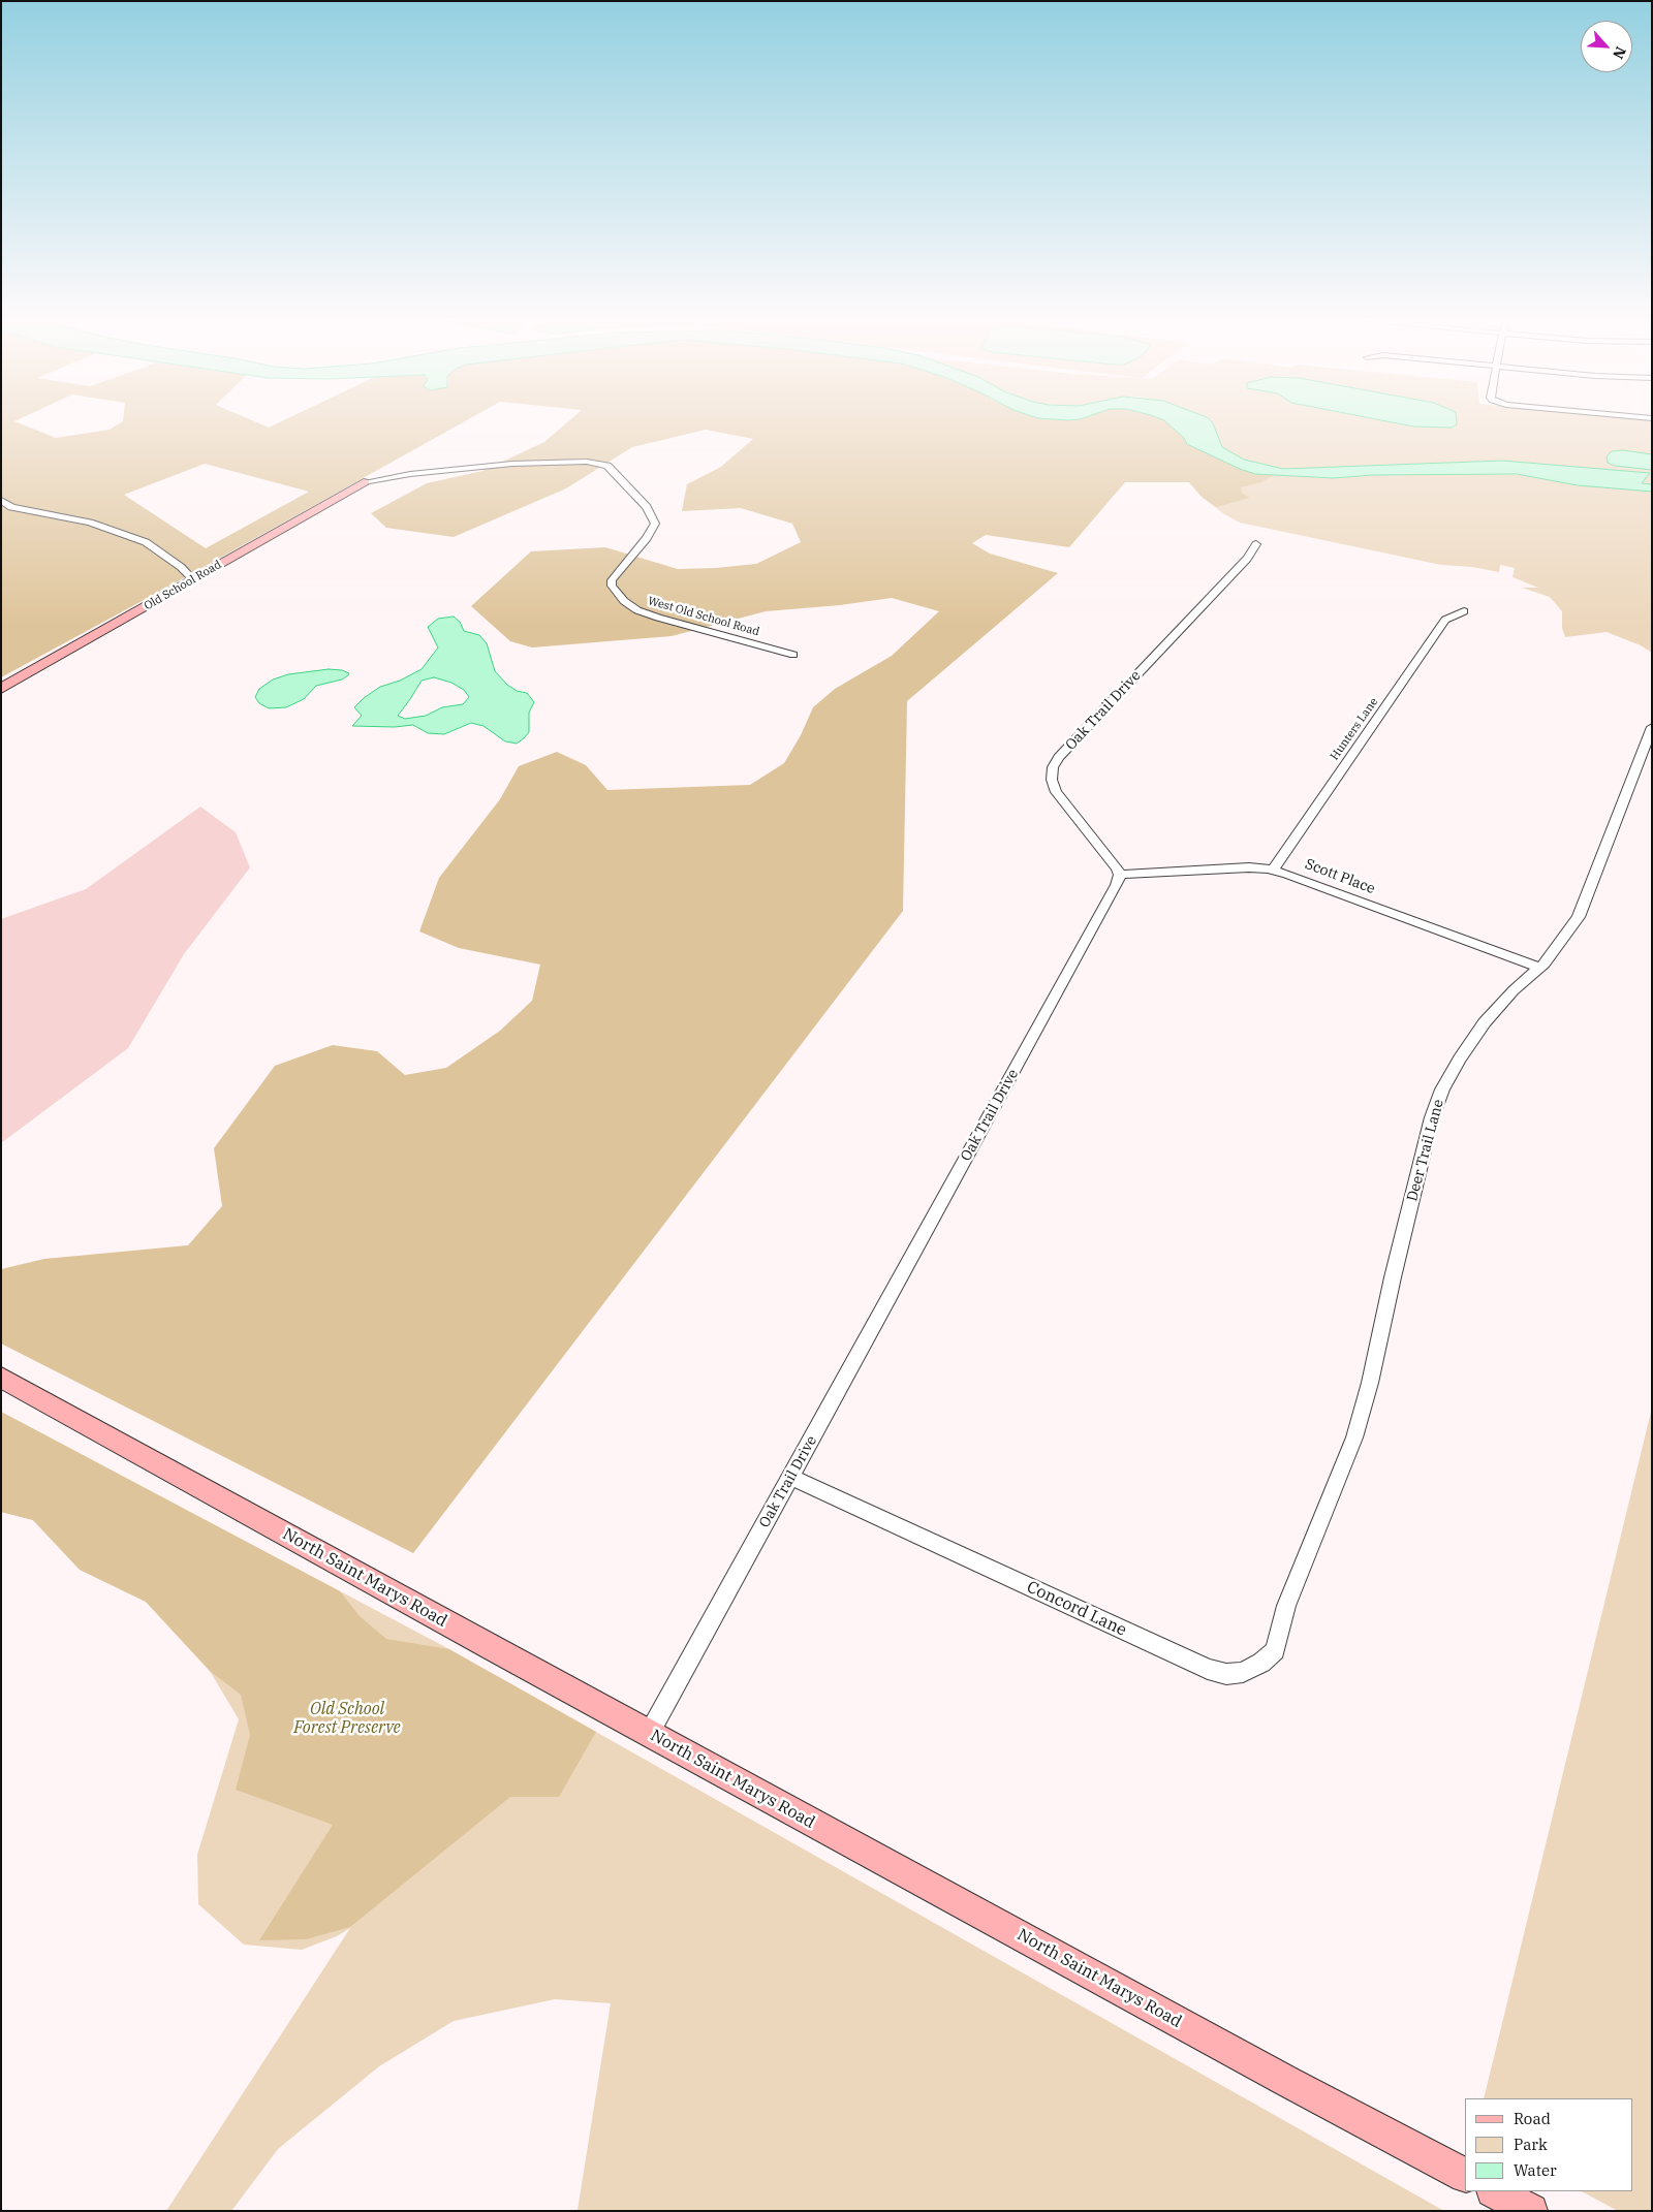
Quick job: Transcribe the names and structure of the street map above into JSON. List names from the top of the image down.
{
  "streets": {
    "main road": ["Old School Road", "North Saint Marys Road"],
    "street": [
      "West Old School Road",
      "Oak Trail Drive",
      "Hunters Lane",
      "Scott Place",
      "Deer Trail Lane",
      "Concord Lane"
    ]
  },
  "crossings": [
    ["Old School Road", "West Old School Road"],
    ["Oak Trail Drive", "Scott Place"],
    ["Oak Trail Drive", "North Saint Marys Road"],
    ["Oak Trail Drive", "Concord Lane"],
    ["Hunters Lane", "Scott Place"],
    ["Scott Place", "Deer Trail Lane"],
    ["Deer Trail Lane", "Concord Lane"]
  ],
  "parks": ["Old School Forest Preserve"],
  "legend": ["Road", "Park", "Water"],
  "north": "bottom right"
}
